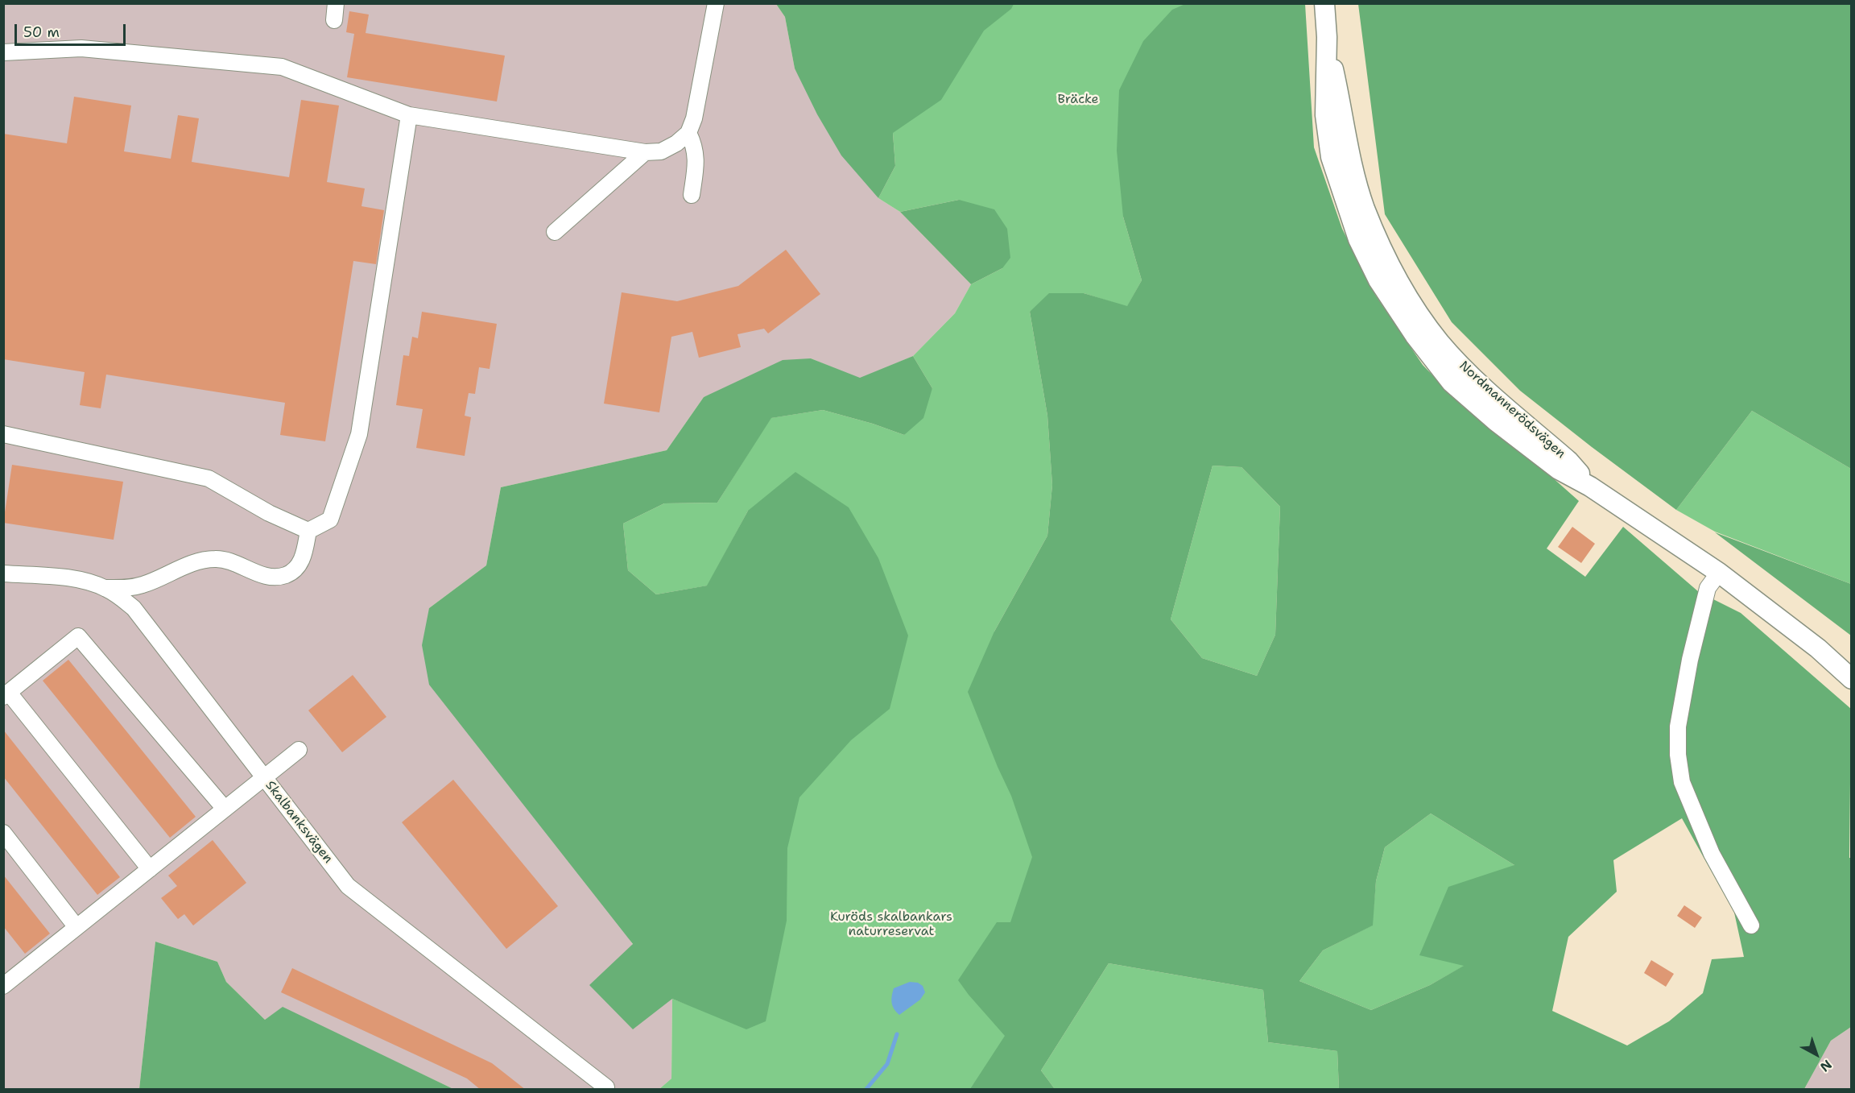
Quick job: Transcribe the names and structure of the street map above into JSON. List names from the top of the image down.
{
  "streets": {
    "main road": ["Nordmannerödsvägen"],
    "street": ["Skalbanksvägen"]
  },
  "parks": ["Bräcke", "Kuröds skalbankars naturreservat"],
  "scale_bar": "50 m",
  "north": "bottom right"
}
